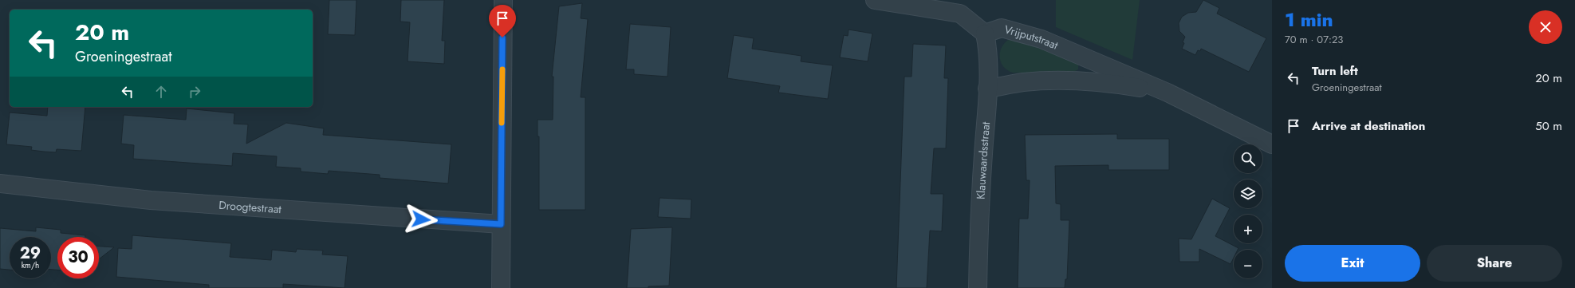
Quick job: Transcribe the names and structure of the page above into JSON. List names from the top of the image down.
{
  "streets": {
    "street": ["Vrijputstraat", "Klauwaardsstraat", "Droogtestraat"]
  },
  "crossings": [
    ["Vrijputstraat", "Klauwaardsstraat"]
  ],
  "page": {
    "heading": ["1 min", "70 m · 07:23"],
    "turn": ["20 m", "Groeningestraat"],
    "list": [
      {
        "name": "Turn left",
        "note": "Groeningestraat",
        "value": "20 m"
      },
      {
        "name": "Arrive at destination",
        "value": "50 m"
      }
    ],
    "map_buttons": ["+", "−"],
    "speed": "29 km/h",
    "limit": "30",
    "buttons": ["Exit", "Share"]
  }
}
